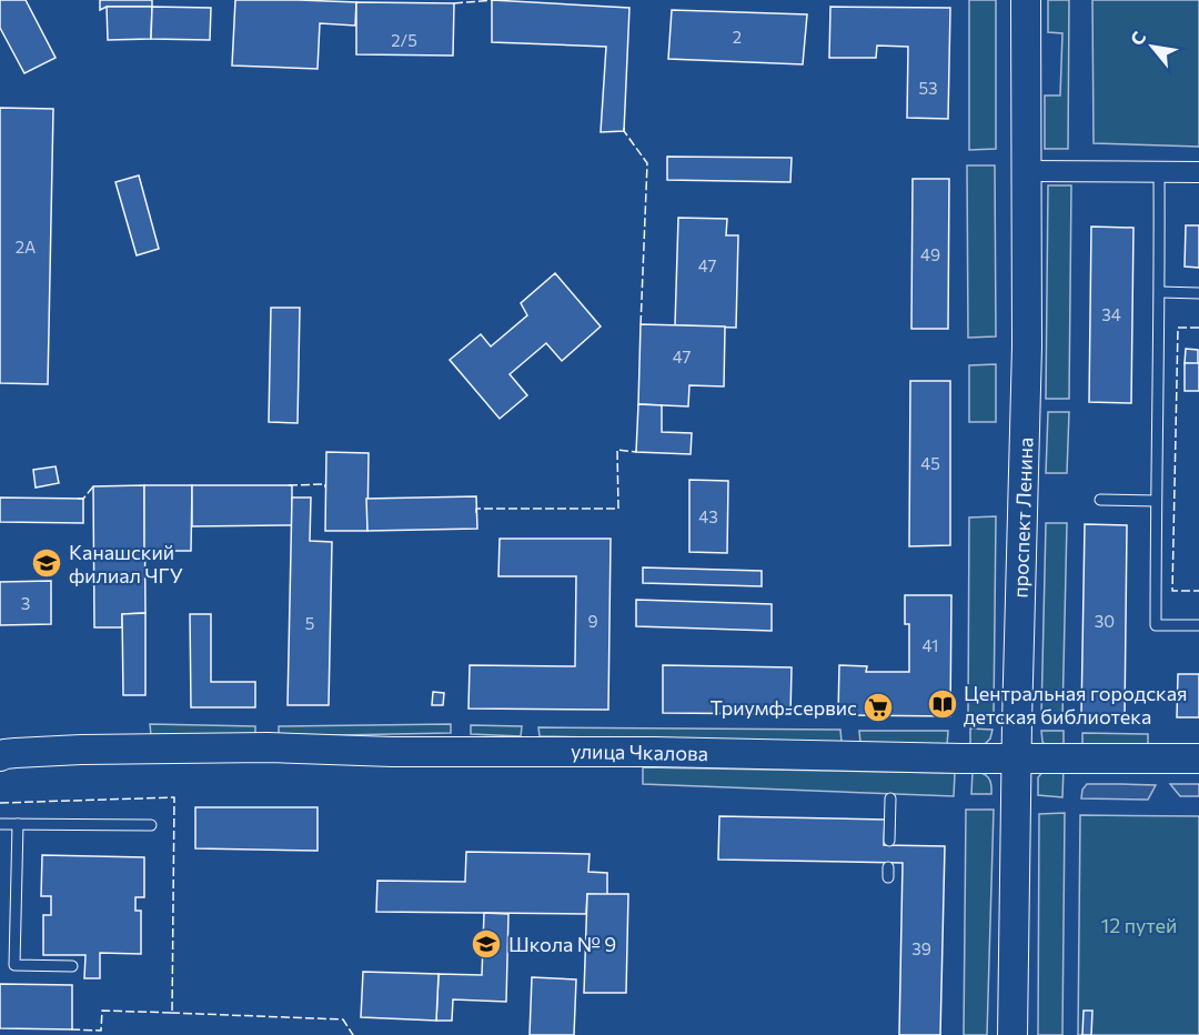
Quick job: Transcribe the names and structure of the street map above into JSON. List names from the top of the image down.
{
  "streets": {
    "main road": ["проспект Ленина", "улица Чкалова"]
  },
  "crossings": [
    ["проспект Ленина", "улица Чкалова"]
  ],
  "parks": ["12 путей"],
  "places": {
    "school or university": ["Канашский филиал ЧГУ", "Школа № 9"],
    "library": ["Центральная городская детская библиотека"],
    "supermarket": ["Триумф-сервис"]
  },
  "house_numbers": [
    "2",
    "2/5",
    "53",
    "2А",
    "49",
    "47",
    "34",
    "47",
    "45",
    "43",
    "3",
    "9",
    "30",
    "5",
    "41",
    "39"
  ],
  "north": "top left"
}
